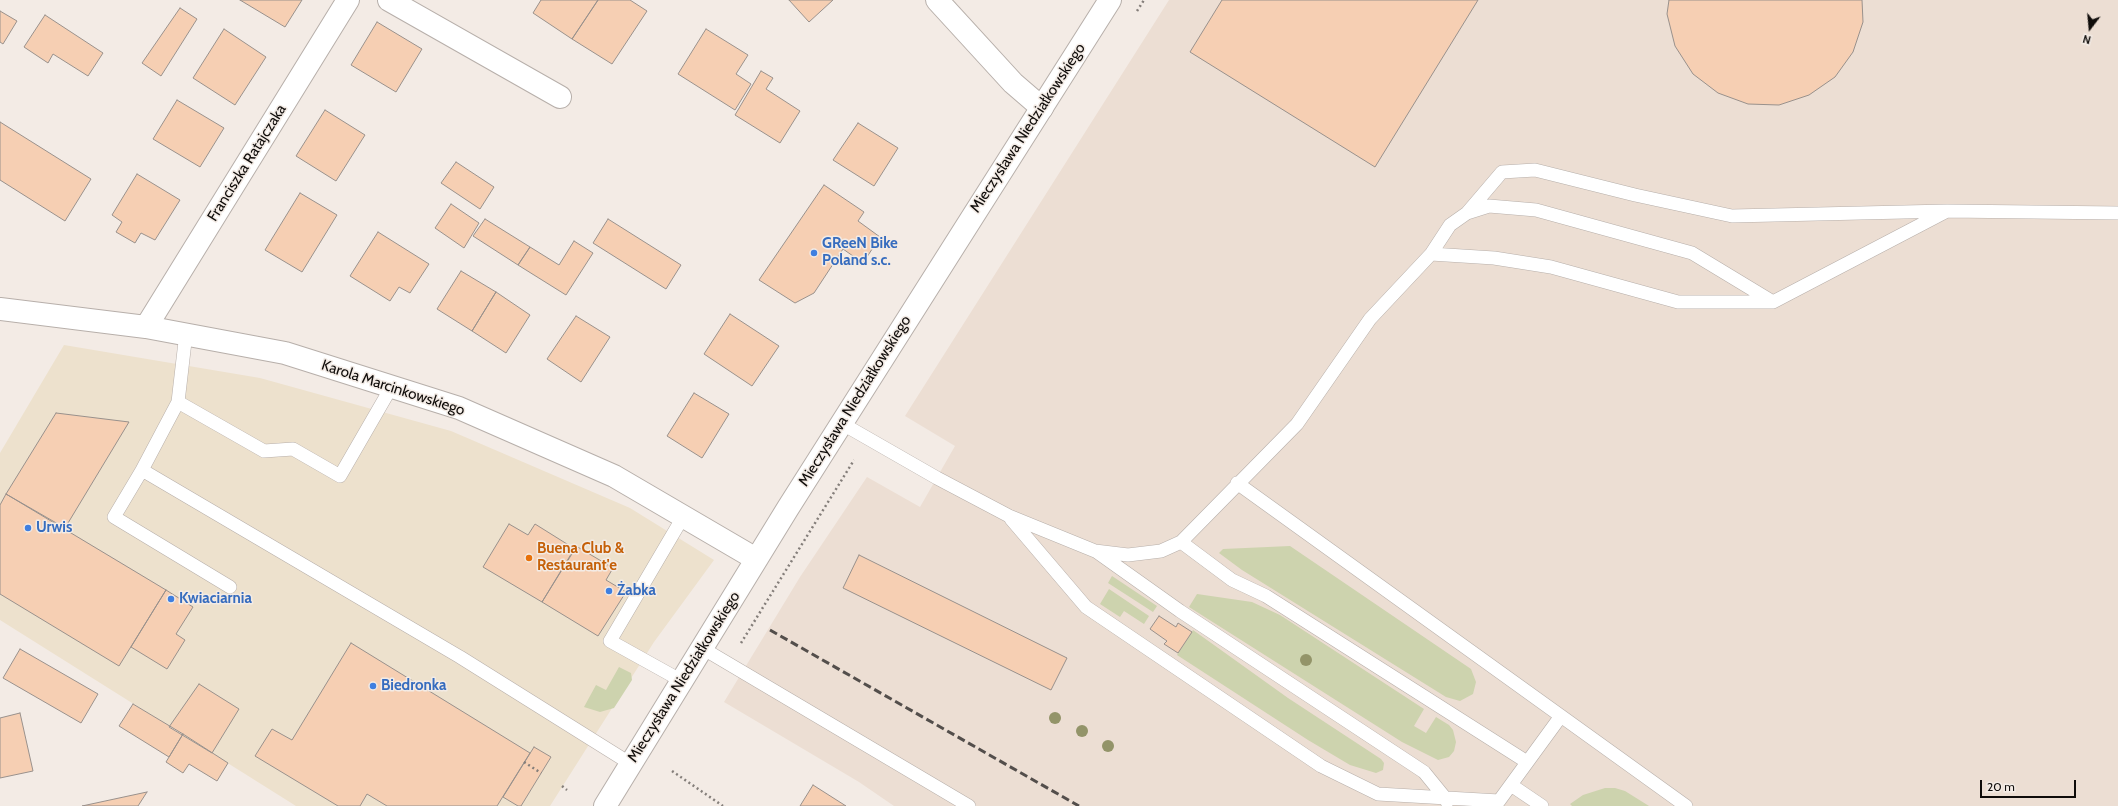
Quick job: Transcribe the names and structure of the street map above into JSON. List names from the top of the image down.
{
  "streets": {
    "street": ["Mieczysława Niedziałkowskiego", "Franciszka Ratajczaka", "Karola Marcinkowskiego"]
  },
  "crossings": [
    ["Mieczysława Niedziałkowskiego", "Karola Marcinkowskiego"],
    ["Franciszka Ratajczaka", "Karola Marcinkowskiego"]
  ],
  "places": [
    "GReeN Bike Poland s.c.",
    "Urwis",
    "Buena Club & Restaurant'e",
    "Żabka",
    "Kwiaciarnia",
    "Biedronka"
  ],
  "scale_bar": "20 m",
  "north": "bottom"
}
